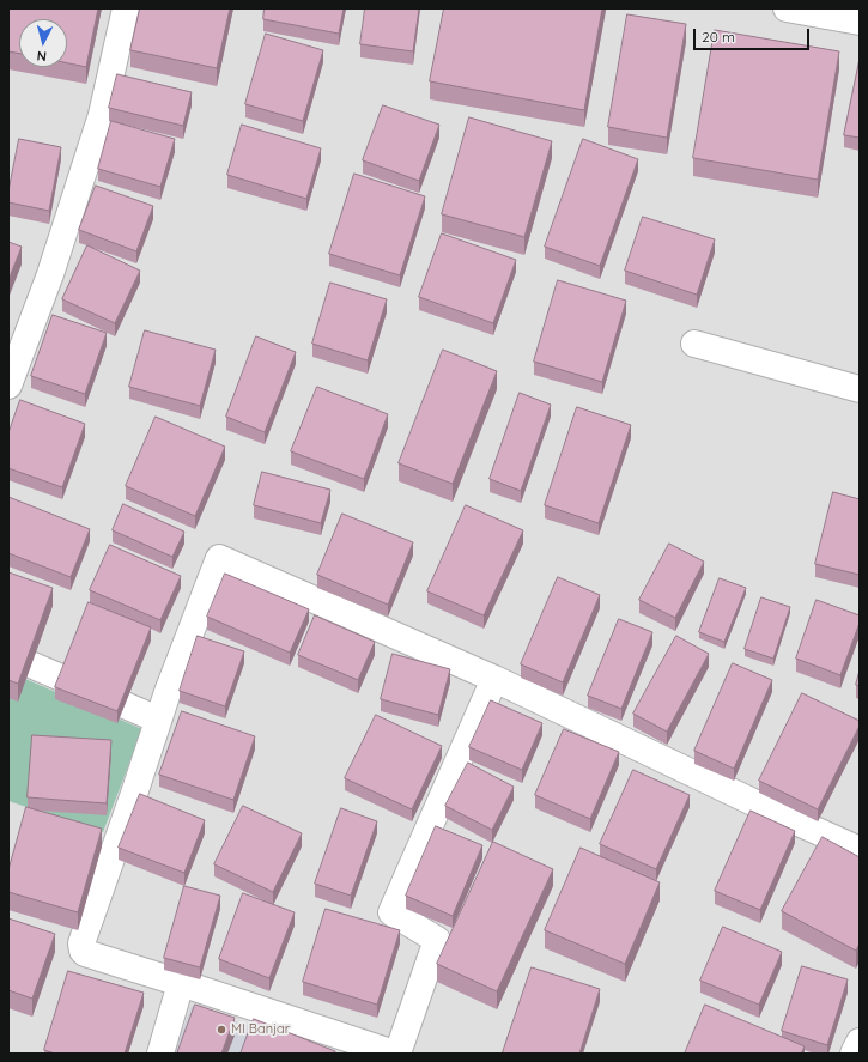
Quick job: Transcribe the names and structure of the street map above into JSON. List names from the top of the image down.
{
  "places": ["MI Banjar"],
  "scale_bar": "20 m",
  "north": "bottom"
}
